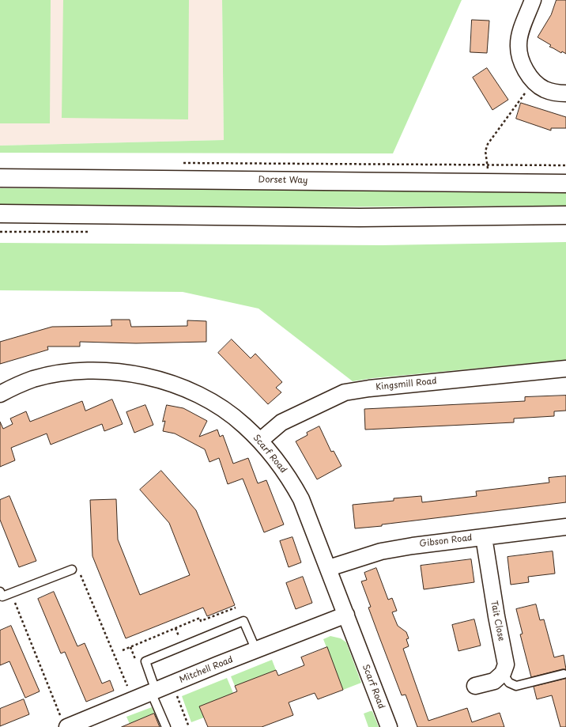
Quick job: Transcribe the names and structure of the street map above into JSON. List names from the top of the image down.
{
  "streets": {
    "highway": ["Dorset Way"],
    "street": [
      "Kingsmill Road",
      "Scarf Road",
      "Gibson Road",
      "Tait Close",
      "Mitchell Road"
    ]
  },
  "crossings": [
    ["Kingsmill Road", "Scarf Road"],
    ["Scarf Road", "Gibson Road"],
    ["Scarf Road", "Mitchell Road"],
    ["Gibson Road", "Tait Close"]
  ]
}
